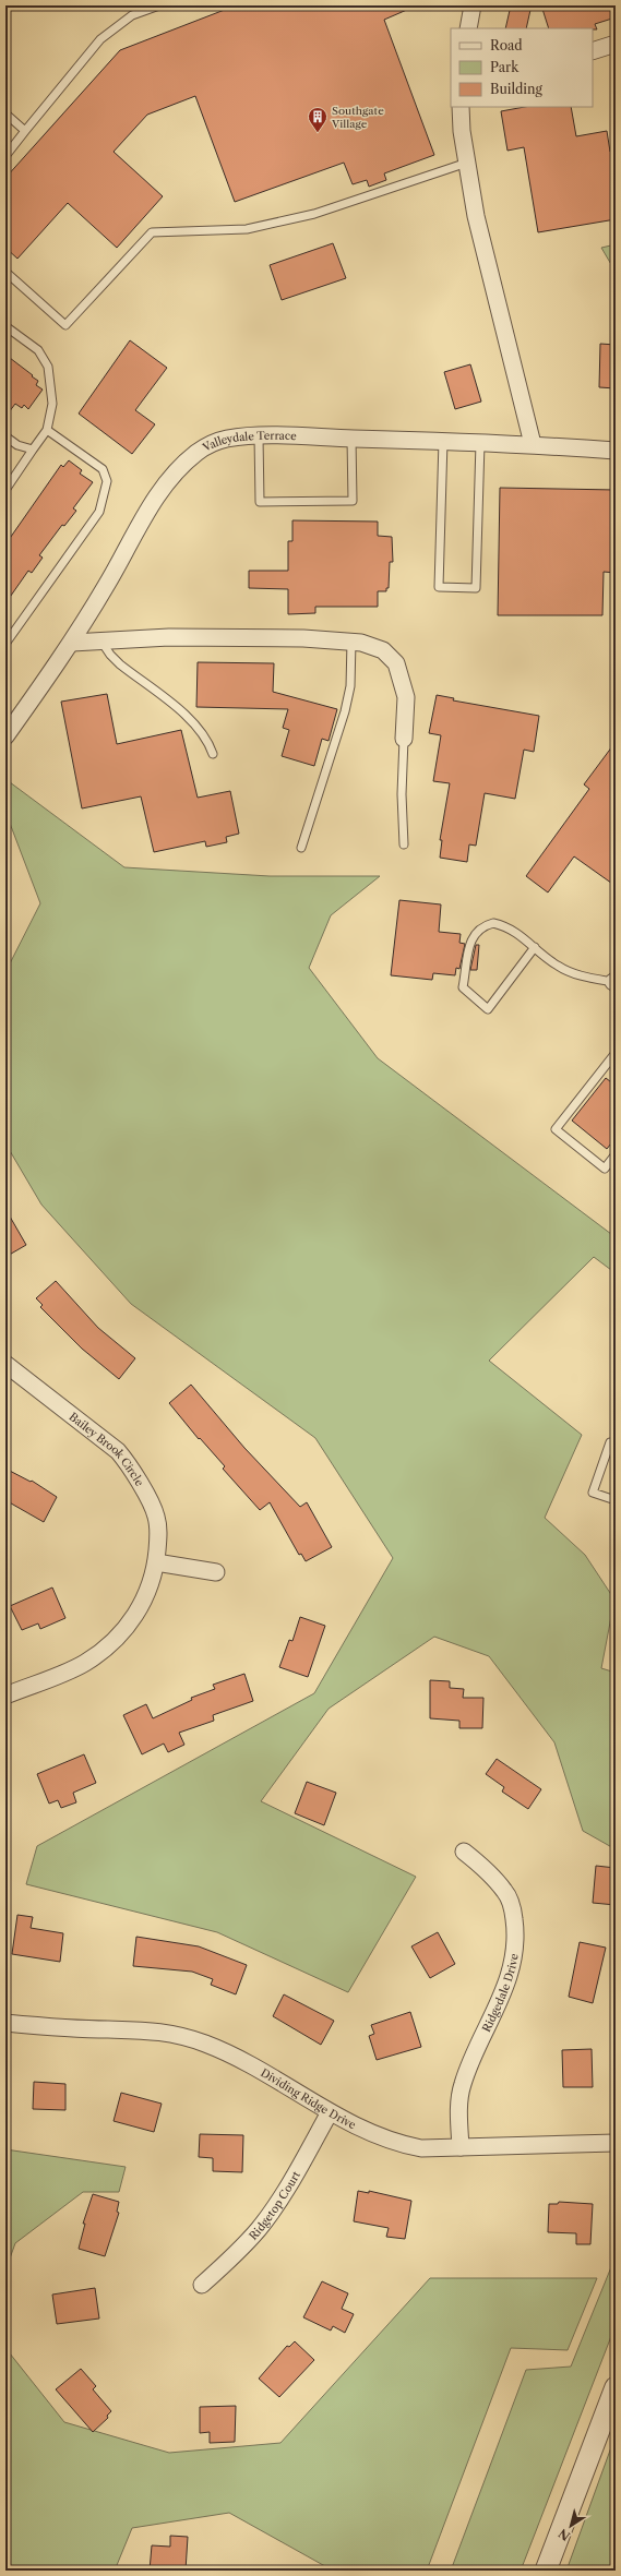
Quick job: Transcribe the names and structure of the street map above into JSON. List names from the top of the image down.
{
  "streets": {
    "street": [
      "Valleydale Terrace",
      "Bailey Brook Circle",
      "Ridgedale Drive",
      "Dividing Ridge Drive",
      "Ridgetop Court"
    ]
  },
  "crossings": [
    ["Ridgedale Drive", "Dividing Ridge Drive"],
    ["Dividing Ridge Drive", "Ridgetop Court"]
  ],
  "places": {
    "building": ["Southgate Village"]
  },
  "legend": ["Road", "Park", "Building"],
  "north": "bottom left"
}
